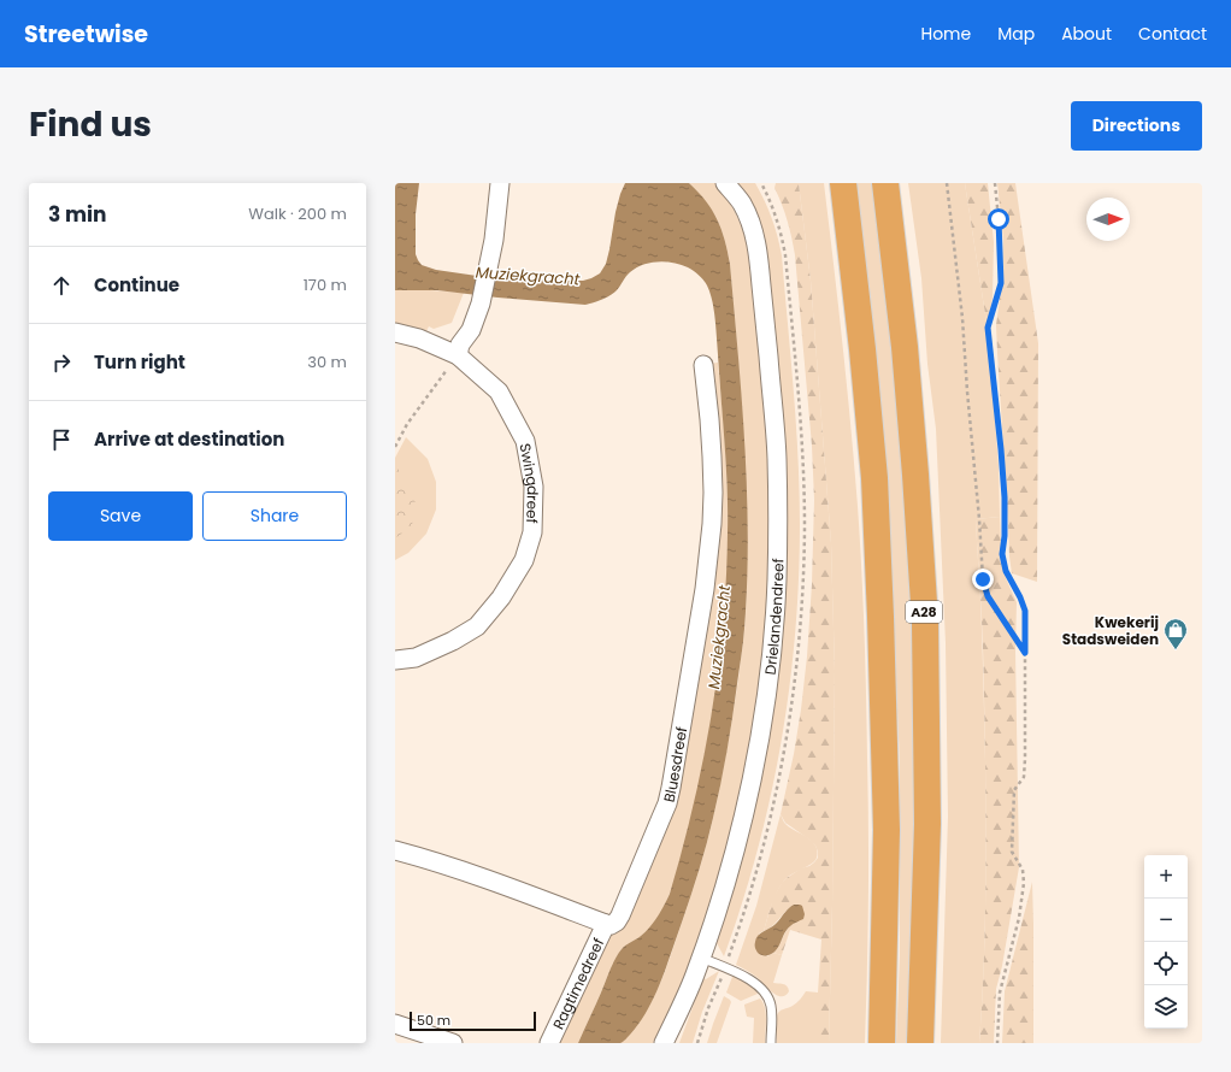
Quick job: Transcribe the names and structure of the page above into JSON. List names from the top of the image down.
{
  "streets": {
    "highway": ["A28"],
    "street": [
      "Swingdreef",
      "Drielandendreef",
      "Bluesdreef",
      "Ragtimedreef"
    ]
  },
  "crossings": [
    ["Bluesdreef", "Ragtimedreef"]
  ],
  "water": ["Muziekgracht"],
  "places": {
    "shop": ["Kwekerij Stadsweiden"]
  },
  "scale_bar": "50 m",
  "north": "right",
  "page": {
    "header": "Streetwise",
    "nav": [
      "Home",
      "Map",
      "About",
      "Contact"
    ],
    "title": "Find us",
    "buttons": [
      "Directions",
      ["Save", "Share"]
    ],
    "heading": ["3 min", "Walk · 200 m"],
    "list": [
      ["Continue", "170 m"],
      ["Turn right", "30 m"],
      "Arrive at destination"
    ],
    "map_buttons": ["+", "−"],
    "scale": "50 m"
  }
}
